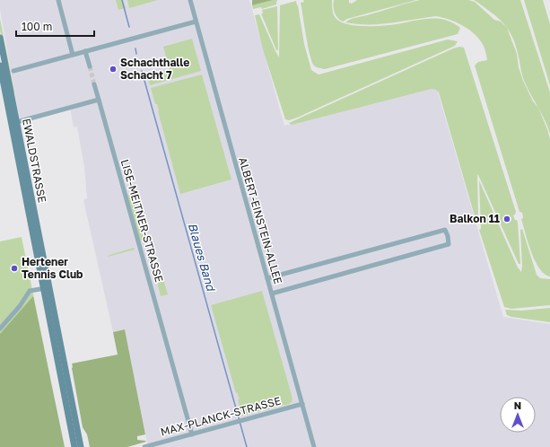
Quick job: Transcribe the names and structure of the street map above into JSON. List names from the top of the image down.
{
  "streets": {
    "main road": ["EWALDSTRASSE"],
    "street": ["LISE-MEITNER-STRASSE", "ALBERT-EINSTEIN-ALLEE", "MAX-PLANCK-STRASSE"]
  },
  "crossings": [
    ["LISE-MEITNER-STRASSE", "MAX-PLANCK-STRASSE"],
    ["ALBERT-EINSTEIN-ALLEE", "MAX-PLANCK-STRASSE"]
  ],
  "water": ["Blaues Band"],
  "places": ["Schachthalle Schacht 7", "Balkon 11", "Hertener Tennis Club"],
  "scale_bar": "100 m",
  "north": "top"
}
